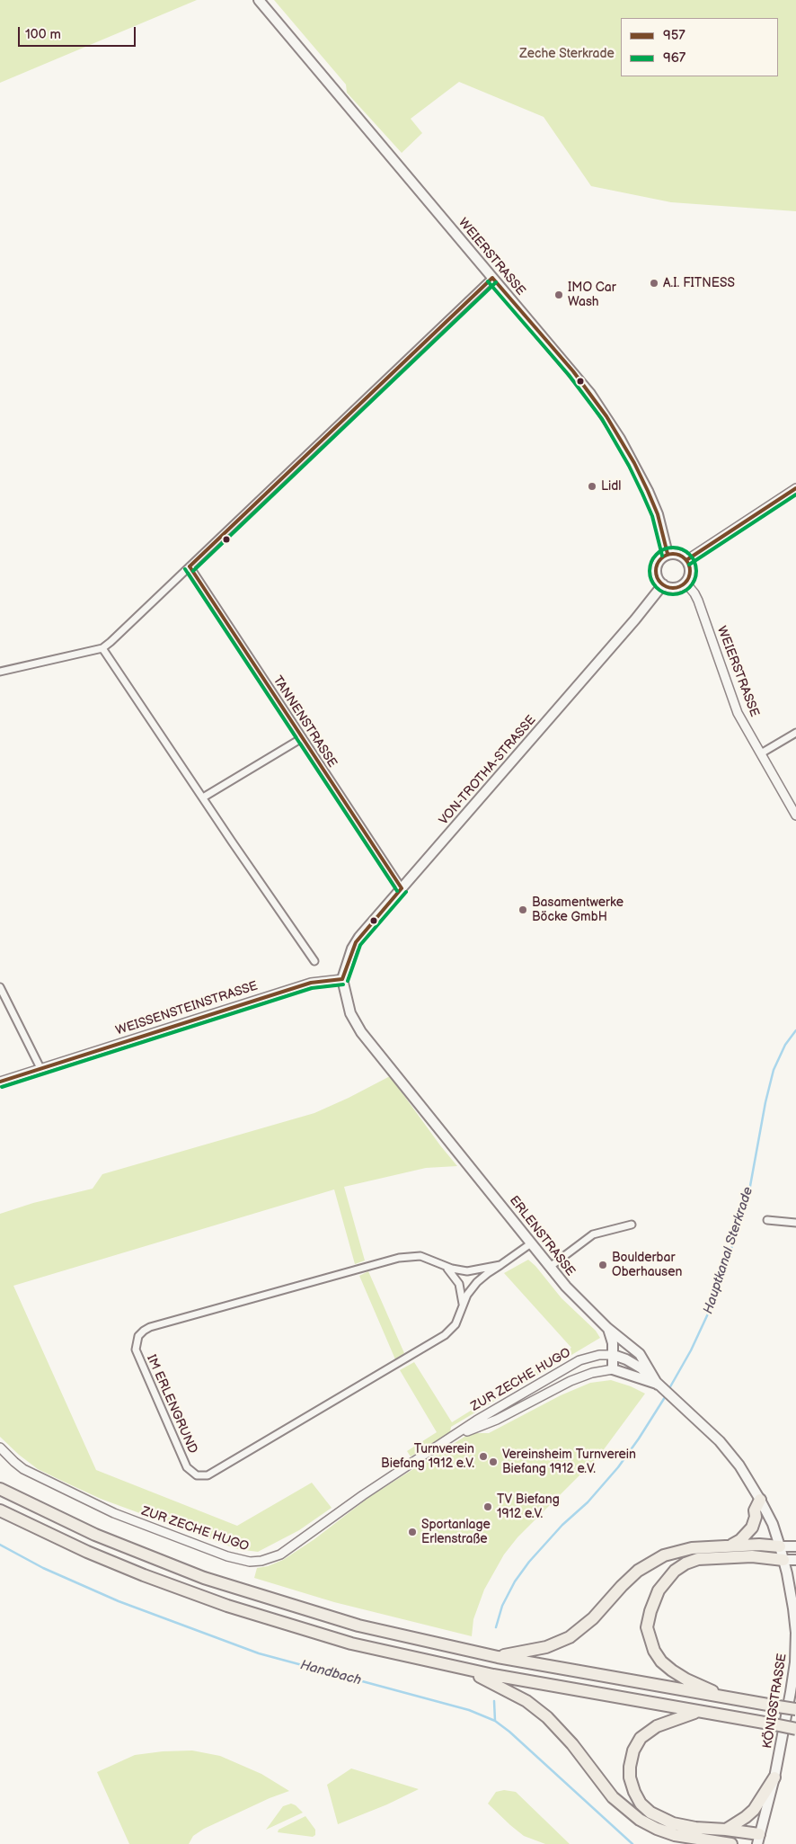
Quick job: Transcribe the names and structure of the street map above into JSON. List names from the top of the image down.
{
  "streets": {
    "main road": [
      "WEIERSTRASSE",
      "VON-TROTHA-STRASSE",
      "ERLENSTRASSE",
      "KÖNIGSTRASSE"
    ],
    "street": [
      "TANNENSTRASSE",
      "WEISSENSTEINSTRASSE",
      "ZUR ZECHE HUGO",
      "IM ERLENGRUND"
    ]
  },
  "crossings": [
    ["WEIERSTRASSE", "VON-TROTHA-STRASSE"],
    ["TANNENSTRASSE", "VON-TROTHA-STRASSE"],
    ["VON-TROTHA-STRASSE", "WEISSENSTEINSTRASSE"],
    ["VON-TROTHA-STRASSE", "ERLENSTRASSE"],
    ["WEISSENSTEINSTRASSE", "ERLENSTRASSE"],
    ["ERLENSTRASSE", "ZUR ZECHE HUGO"],
    ["ERLENSTRASSE", "IM ERLENGRUND"],
    ["ERLENSTRASSE", "KÖNIGSTRASSE"]
  ],
  "water": ["Hauptkanal Sterkrade", "Handbach"],
  "parks": ["Zeche Sterkrade"],
  "places": [
    "A.I. FITNESS",
    "IMO Car Wash",
    "Lidl",
    "Basamentwerke Böcke GmbH",
    "Boulderbar Oberhausen",
    "Turnverein Biefang 1912 e.V.",
    "Vereinsheim Turnverein Biefang 1912 e.V.",
    "TV Biefang 1912 e.V.",
    "Sportanlage Erlenstraße"
  ],
  "lines": ["transit line 957", "transit line 967"],
  "legend": ["957", "967"],
  "scale_bar": "100 m"
}
